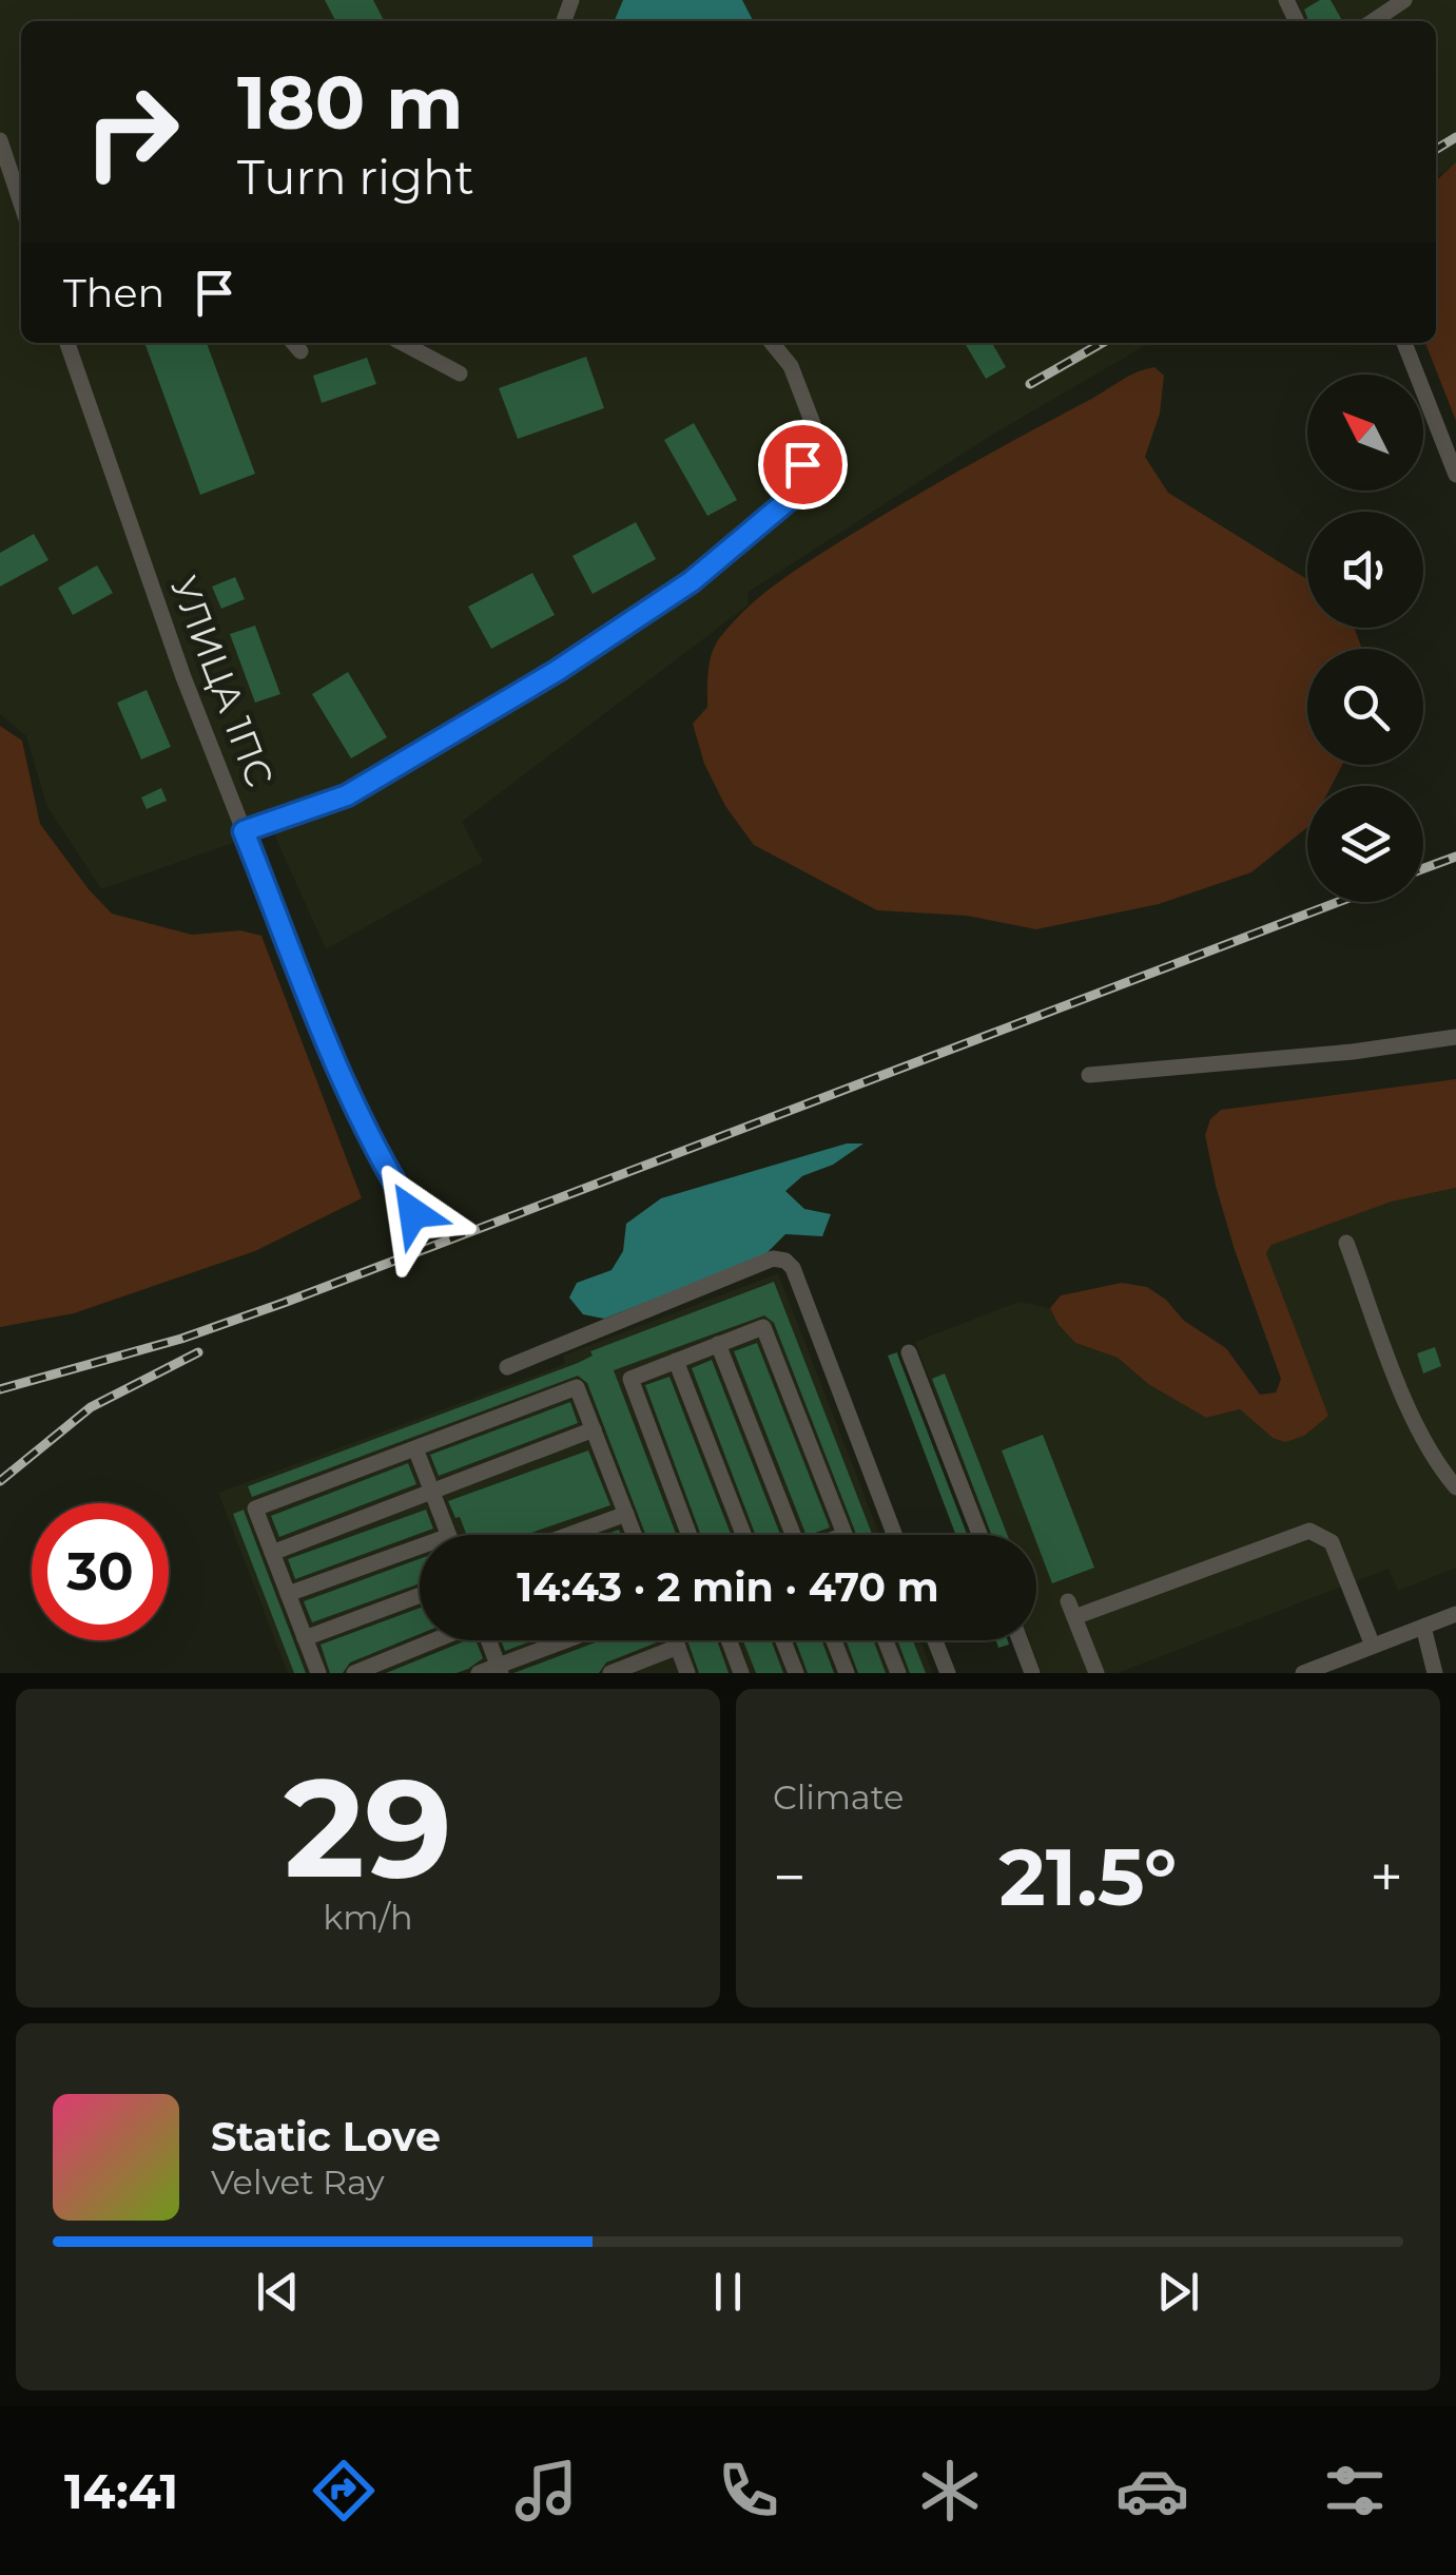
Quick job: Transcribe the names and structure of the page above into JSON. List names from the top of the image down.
{
  "streets": {
    "street": ["УЛИЦА 1ПС"]
  },
  "north": "top left",
  "page": {
    "turn": ["180 m", "Turn right"],
    "then": "Then",
    "limit": "30",
    "trip": "14:43 · 2 min · 470 m",
    "tile": [
      ["29", "km/h"],
      "Climate"
    ],
    "heat": ["−", "21.5°", "+"],
    "song": ["Static Love", "Velvet Ray"],
    "tabs": "14:41"
  }
}
